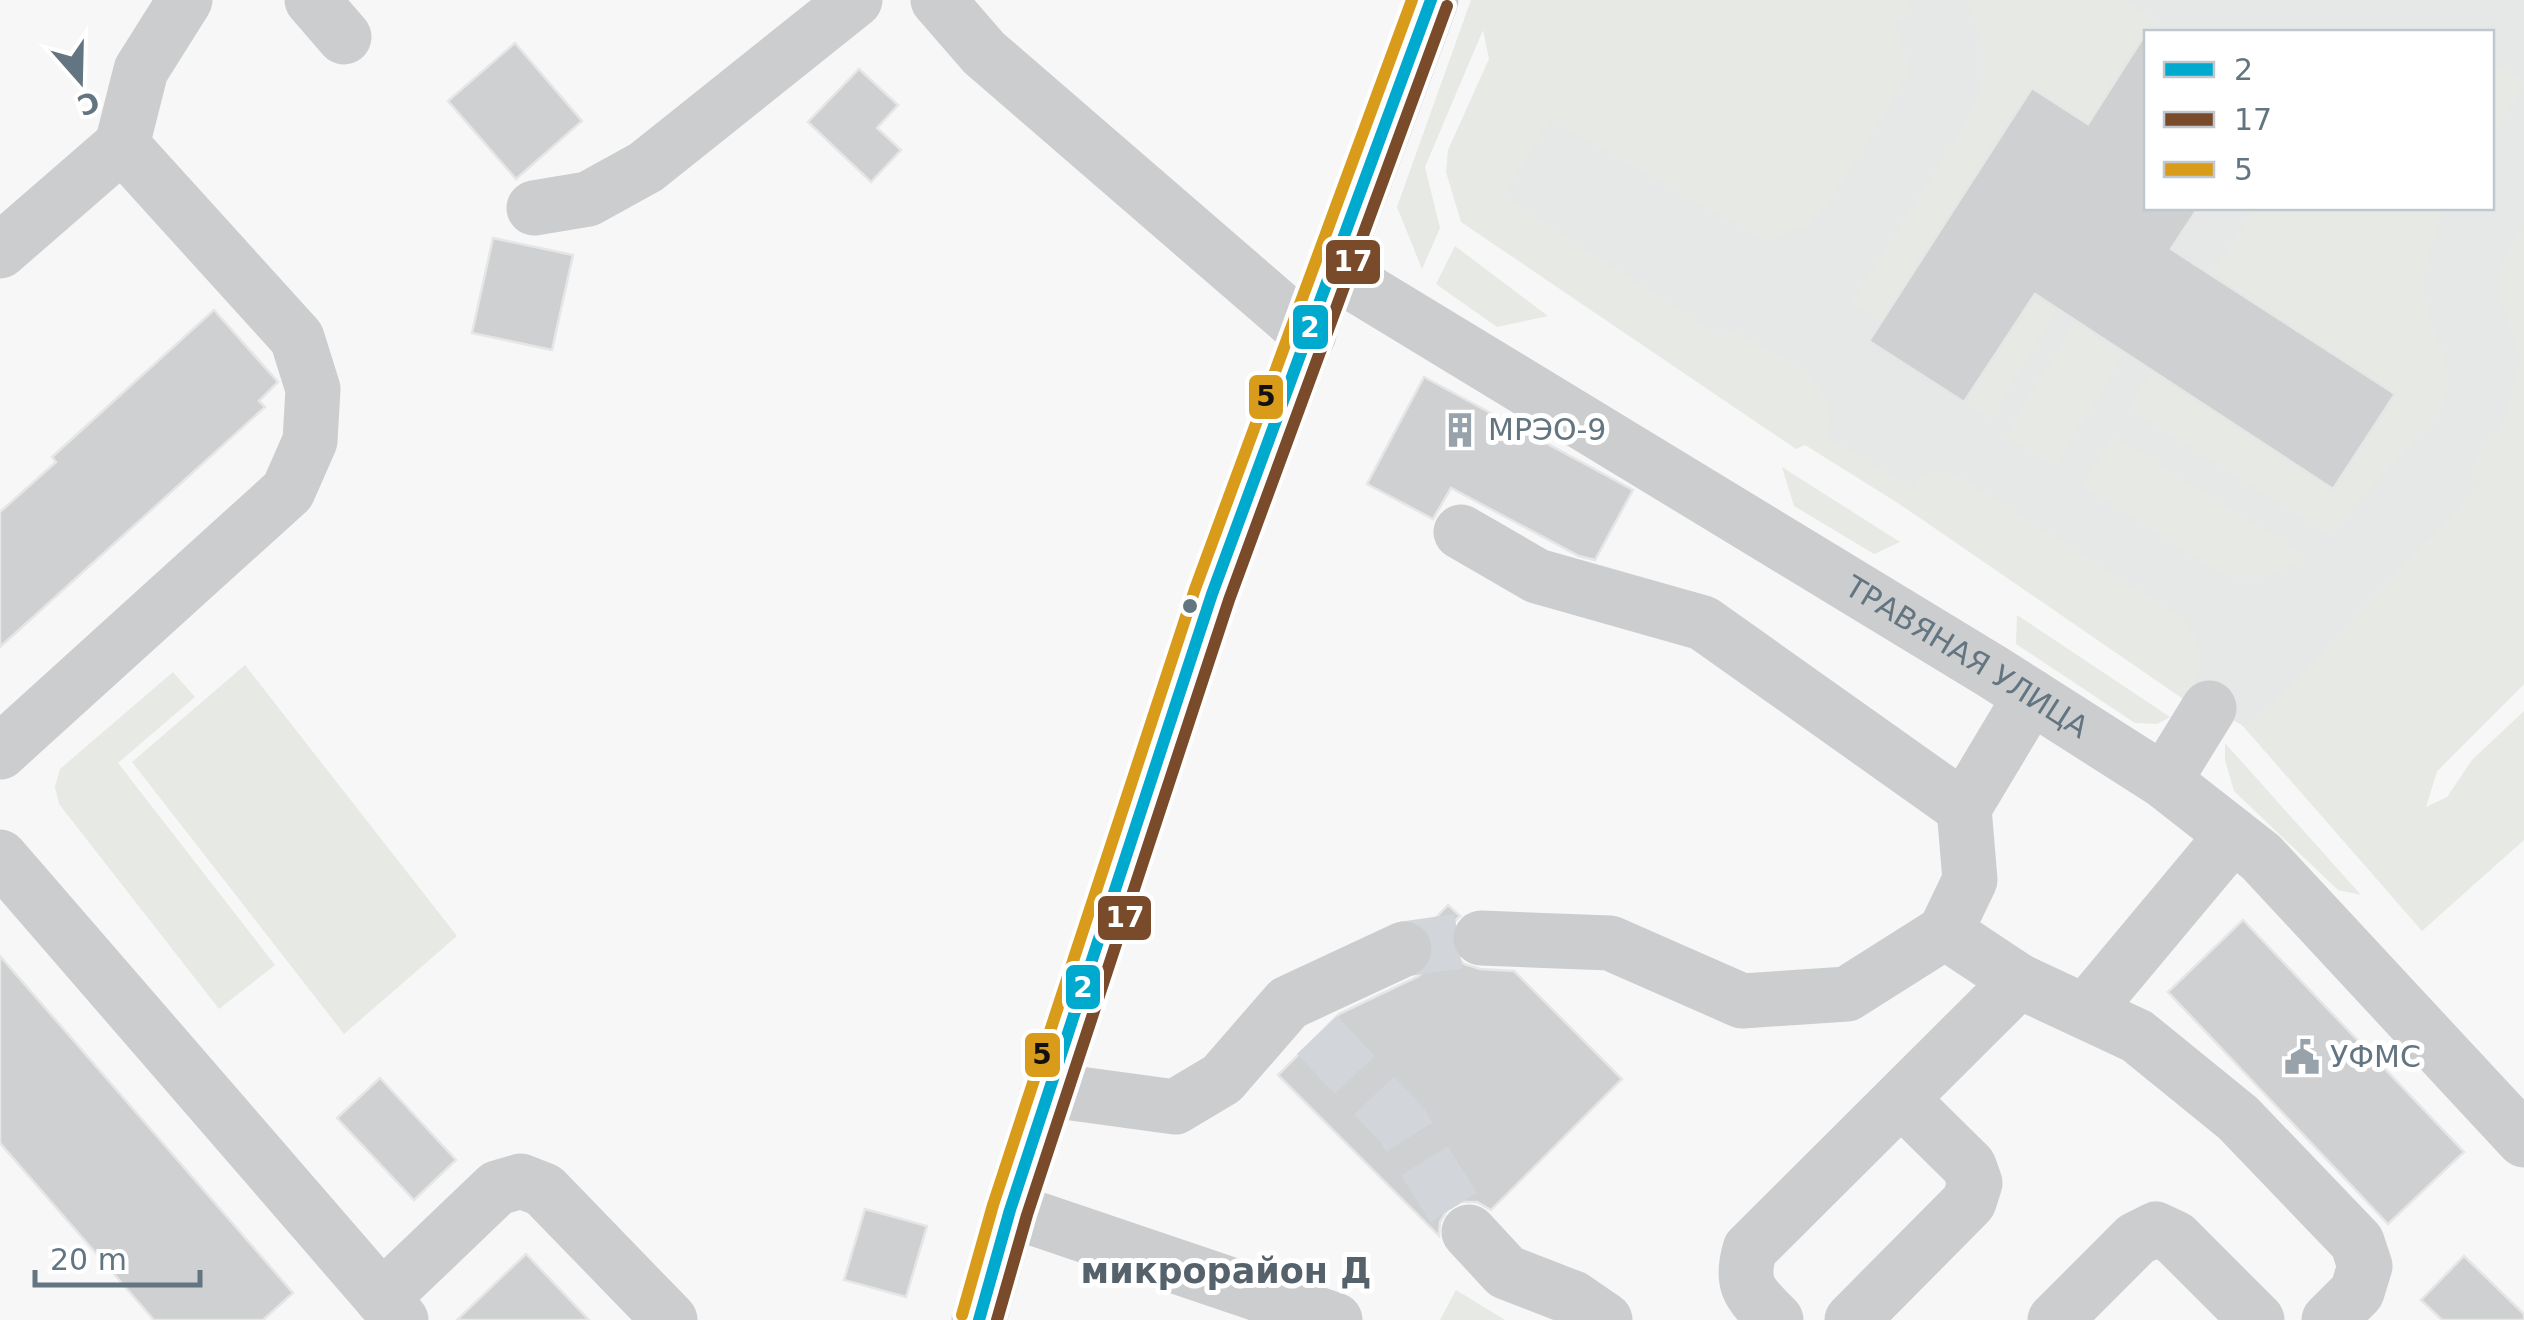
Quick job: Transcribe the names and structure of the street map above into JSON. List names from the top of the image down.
{
  "streets": {
    "street": ["ТРАВЯНАЯ УЛИЦА"]
  },
  "districts": ["микрорайон Д"],
  "places": {
    "building": ["МРЭО-9"],
    "public building": ["УФМС"]
  },
  "lines": ["transit line 2", "transit line 5", "transit line 17"],
  "legend": ["2", "17", "5"],
  "scale_bar": "20 m",
  "north": "bottom"
}
